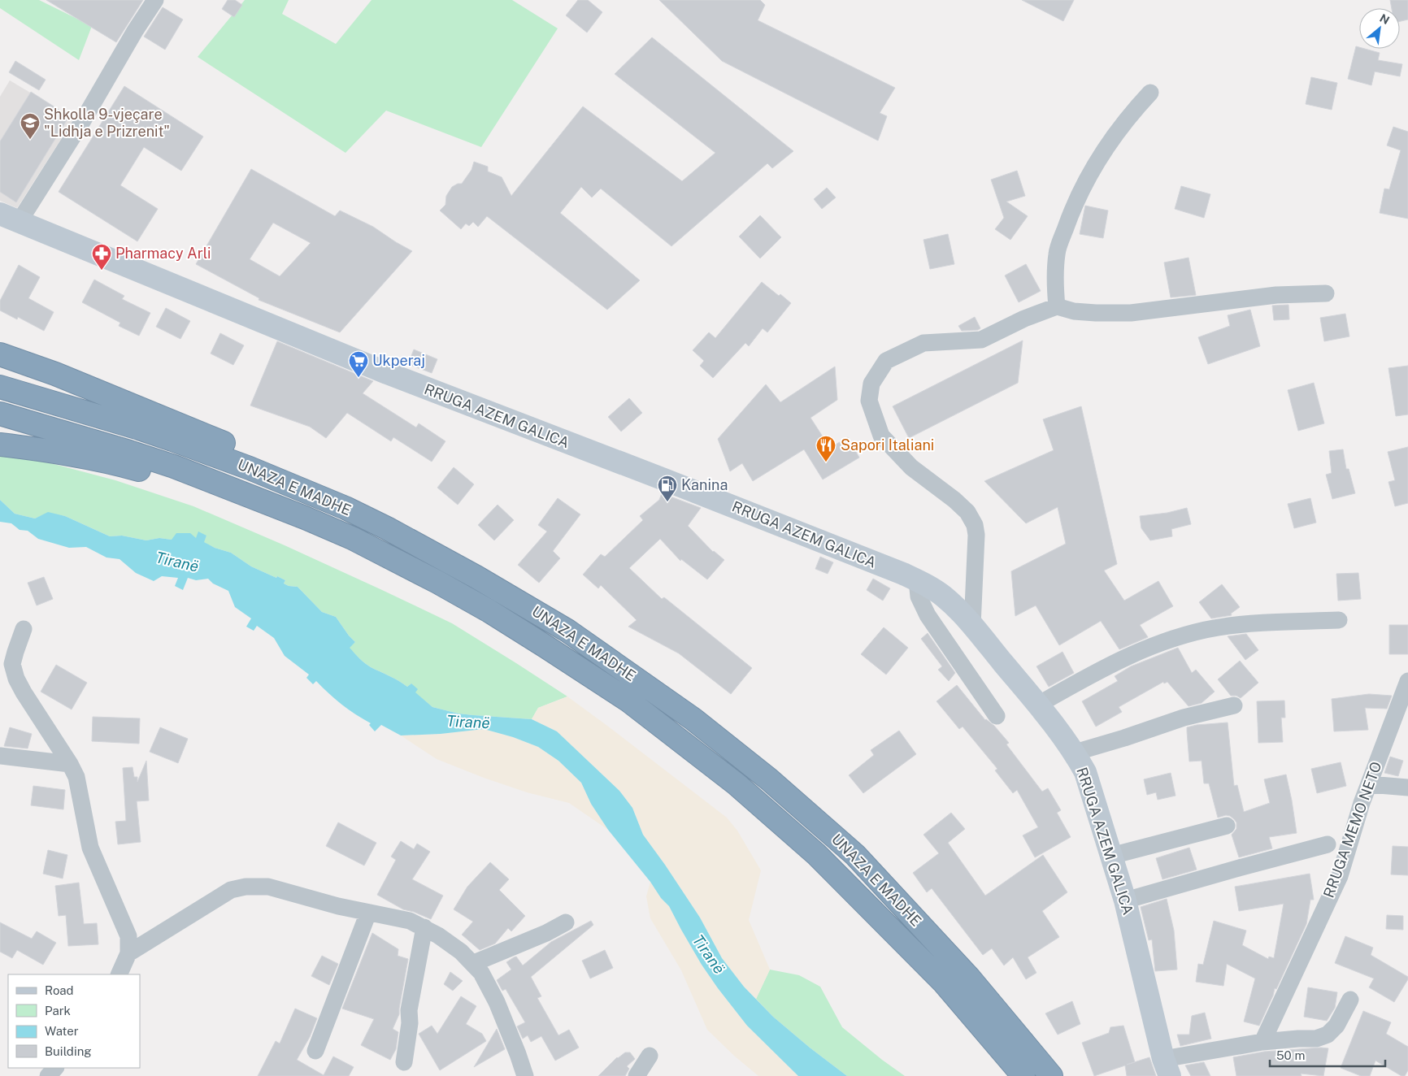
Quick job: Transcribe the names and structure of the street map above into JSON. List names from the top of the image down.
{
  "streets": {
    "highway": ["UNAZA E MADHE"],
    "main road": ["RRUGA AZEM GALICA"],
    "street": ["RRUGA MEMO NETO"]
  },
  "water": ["Tiranë"],
  "places": {
    "school or university": ["Shkolla 9-vjeçare \"Lidhja e Prizrenit\""],
    "pharmacy": ["Pharmacy Arli"],
    "supermarket": ["Ukperaj"],
    "restaurant": ["Sapori Italiani"],
    "fuel station": ["Kanina"]
  },
  "legend": [
    "Road",
    "Park",
    "Water",
    "Building"
  ],
  "scale_bar": "50 m",
  "north": "top right"
}
